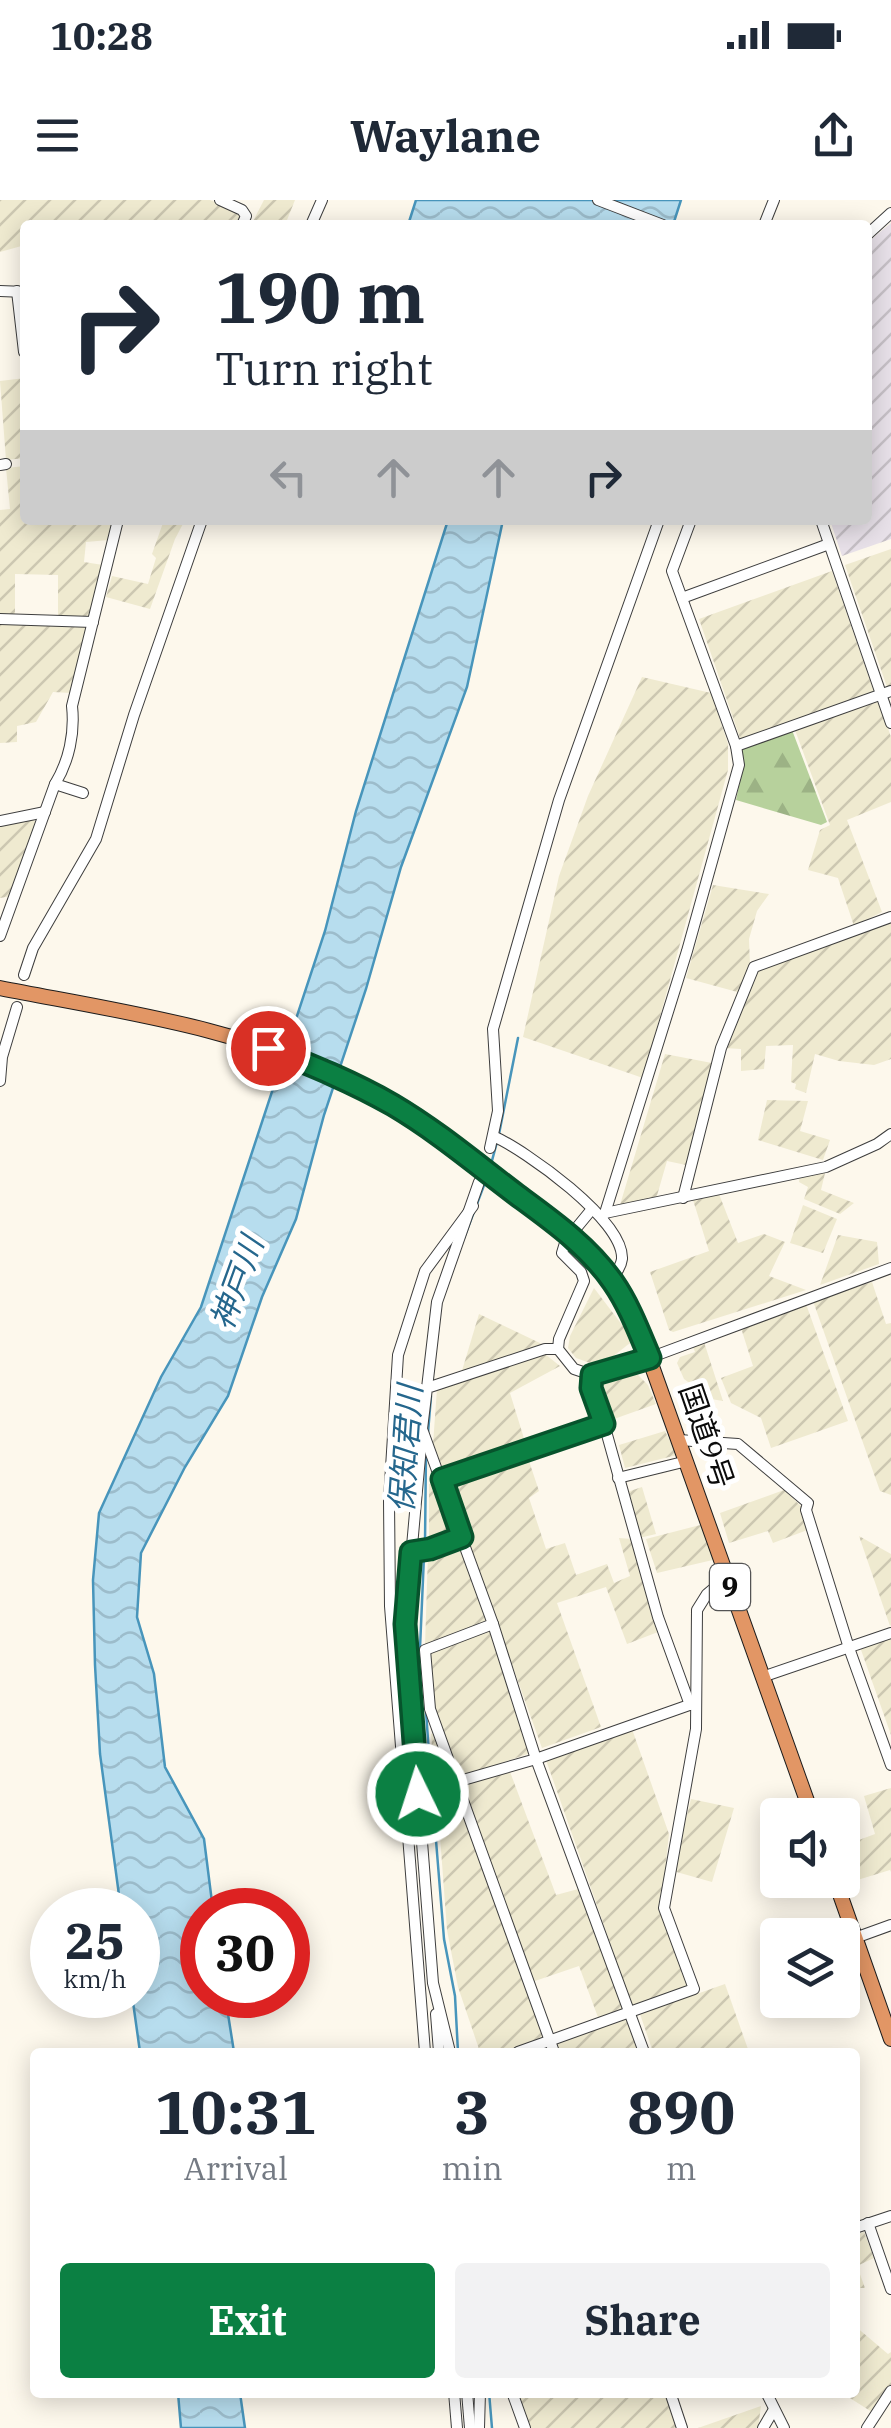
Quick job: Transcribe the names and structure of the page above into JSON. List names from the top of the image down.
{
  "streets": {
    "highway": ["国道9号", "9"]
  },
  "water": ["神戸川", "保知君川"],
  "page": {
    "status": "10:28",
    "header": "Waylane",
    "turn": ["190 m", "Turn right"],
    "speed": "25 km/h",
    "limit": "30",
    "eta": [
      "10:31",
      "Arrival",
      "3",
      "min",
      "890",
      "m"
    ],
    "buttons": ["Exit", "Share"]
  }
}
